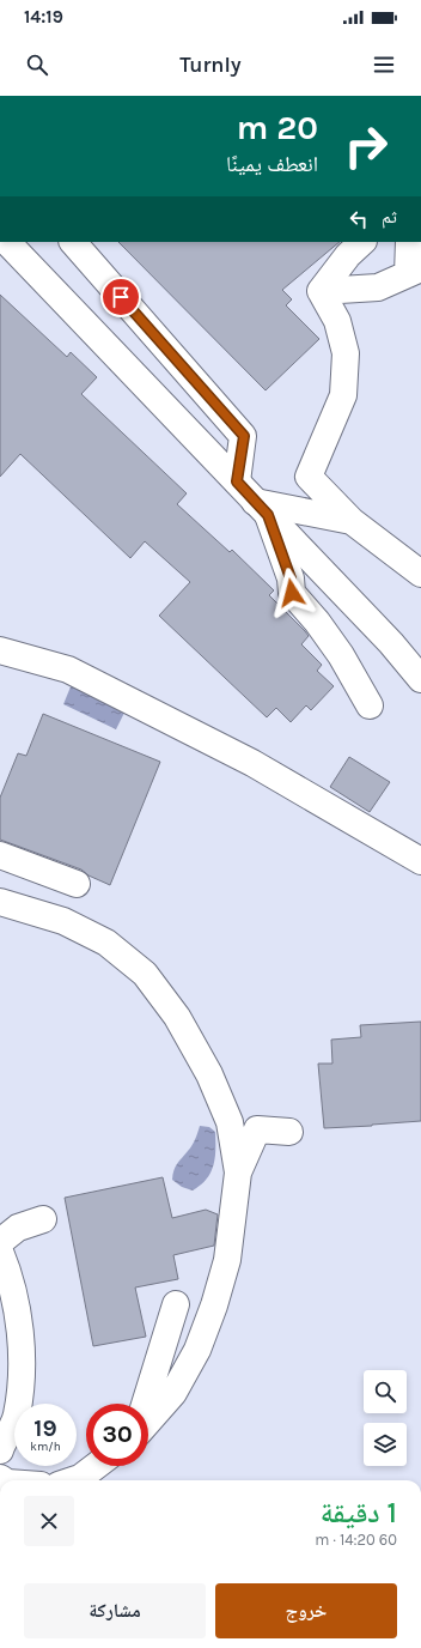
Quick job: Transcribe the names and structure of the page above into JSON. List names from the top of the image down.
{
  "page": {
    "status": "14:19",
    "header": "Turnly",
    "turn": ["20 m", "انعطف يمينًا"],
    "then": "ثم",
    "speed": "19 km/h",
    "limit": "30",
    "heading": ["1 دقيقة", "60 m · 14:20"],
    "buttons": ["خروج", "مشاركة"]
  }
}
